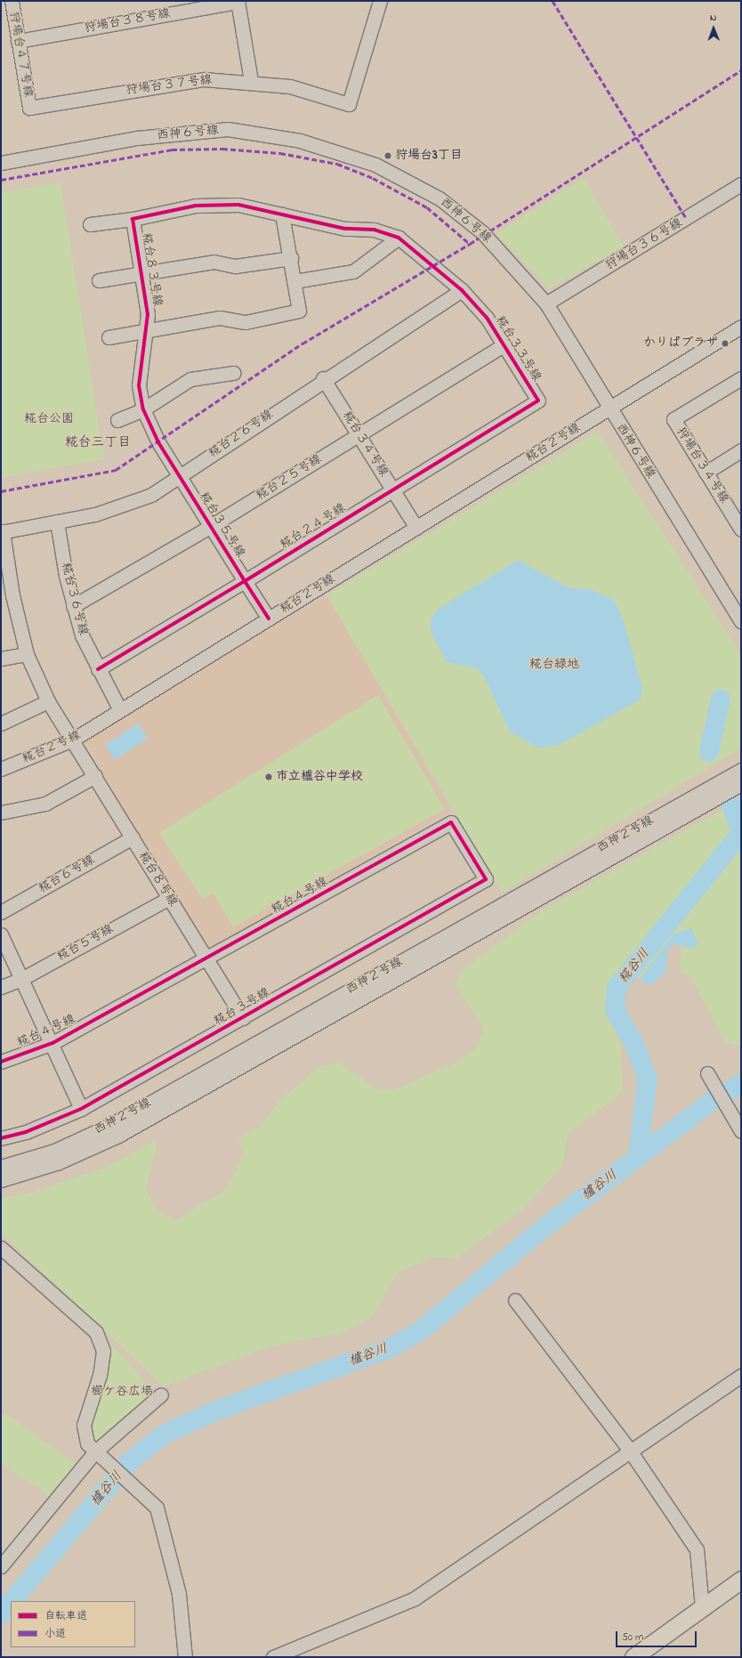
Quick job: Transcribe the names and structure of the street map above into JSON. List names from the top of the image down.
{
  "streets": {
    "street": [
      "狩場台３８号線",
      "狩場台４７号線",
      "狩場台３７号線",
      "西神６号線",
      "狩場台３６号線",
      "糀台８３号線",
      "糀台３３号線",
      "糀台２６号線",
      "糀台２号線",
      "糀台３４号線",
      "狩場台３４号線",
      "糀台２５号線",
      "糀台３５号線",
      "糀台２４号線",
      "糀台３６号線",
      "西神２号線",
      "糀台６号線",
      "糀台８号線",
      "糀台４号線",
      "糀台５号線",
      "糀台３号線"
    ]
  },
  "crossings": [
    ["狩場台３８号線", "狩場台４７号線"],
    ["狩場台４７号線", "狩場台３７号線"],
    ["西神６号線", "狩場台３６号線"],
    ["西神６号線", "糀台２号線"],
    ["糀台８３号線", "糀台３３号線"],
    ["糀台８３号線", "糀台３５号線"],
    ["糀台３３号線", "糀台２６号線"],
    ["糀台３３号線", "糀台２５号線"],
    ["糀台３３号線", "糀台２４号線"],
    ["糀台２６号線", "糀台３４号線"],
    ["糀台２６号線", "糀台３５号線"],
    ["糀台２６号線", "糀台３６号線"],
    ["糀台２６号線", "糀台８号線"],
    ["糀台２号線", "糀台３４号線"],
    ["糀台２号線", "糀台３５号線"],
    ["糀台２号線", "糀台３６号線"],
    ["糀台２号線", "糀台８号線"],
    ["糀台３４号線", "糀台２５号線"],
    ["糀台３４号線", "糀台２４号線"],
    ["糀台２５号線", "糀台３５号線"],
    ["糀台２５号線", "糀台３６号線"],
    ["糀台３５号線", "糀台２４号線"],
    ["糀台２４号線", "糀台３６号線"],
    ["糀台６号線", "糀台８号線"],
    ["糀台８号線", "糀台４号線"],
    ["糀台８号線", "糀台５号線"],
    ["糀台８号線", "糀台３号線"],
    ["糀台４号線", "糀台３号線"]
  ],
  "districts": ["糀台三丁目"],
  "water": ["糀谷川", "櫨谷川"],
  "parks": ["糀台公園", "糀台緑地", "櫛ケ谷広場"],
  "places": ["狩場台3丁目", "かりばプラザ", "市立櫨谷中学校"],
  "legend": ["自転車道", "小道"],
  "scale_bar": "50 m",
  "north": "top"
}
